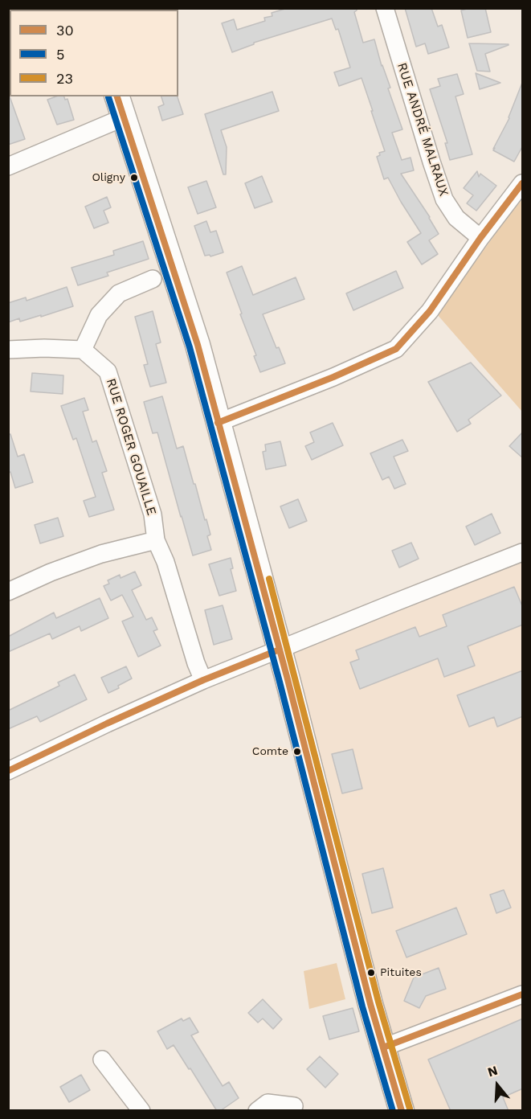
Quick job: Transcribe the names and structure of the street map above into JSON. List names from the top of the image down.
{
  "streets": {
    "street": ["RUE ANDRÉ MALRAUX", "RUE ROGER GOUAILLE"]
  },
  "places": ["Oligny", "Comte", "Pituites"],
  "lines": ["transit line 30", "transit line 5", "transit line 23"],
  "legend": ["30", "5", "23"],
  "north": "top"
}
